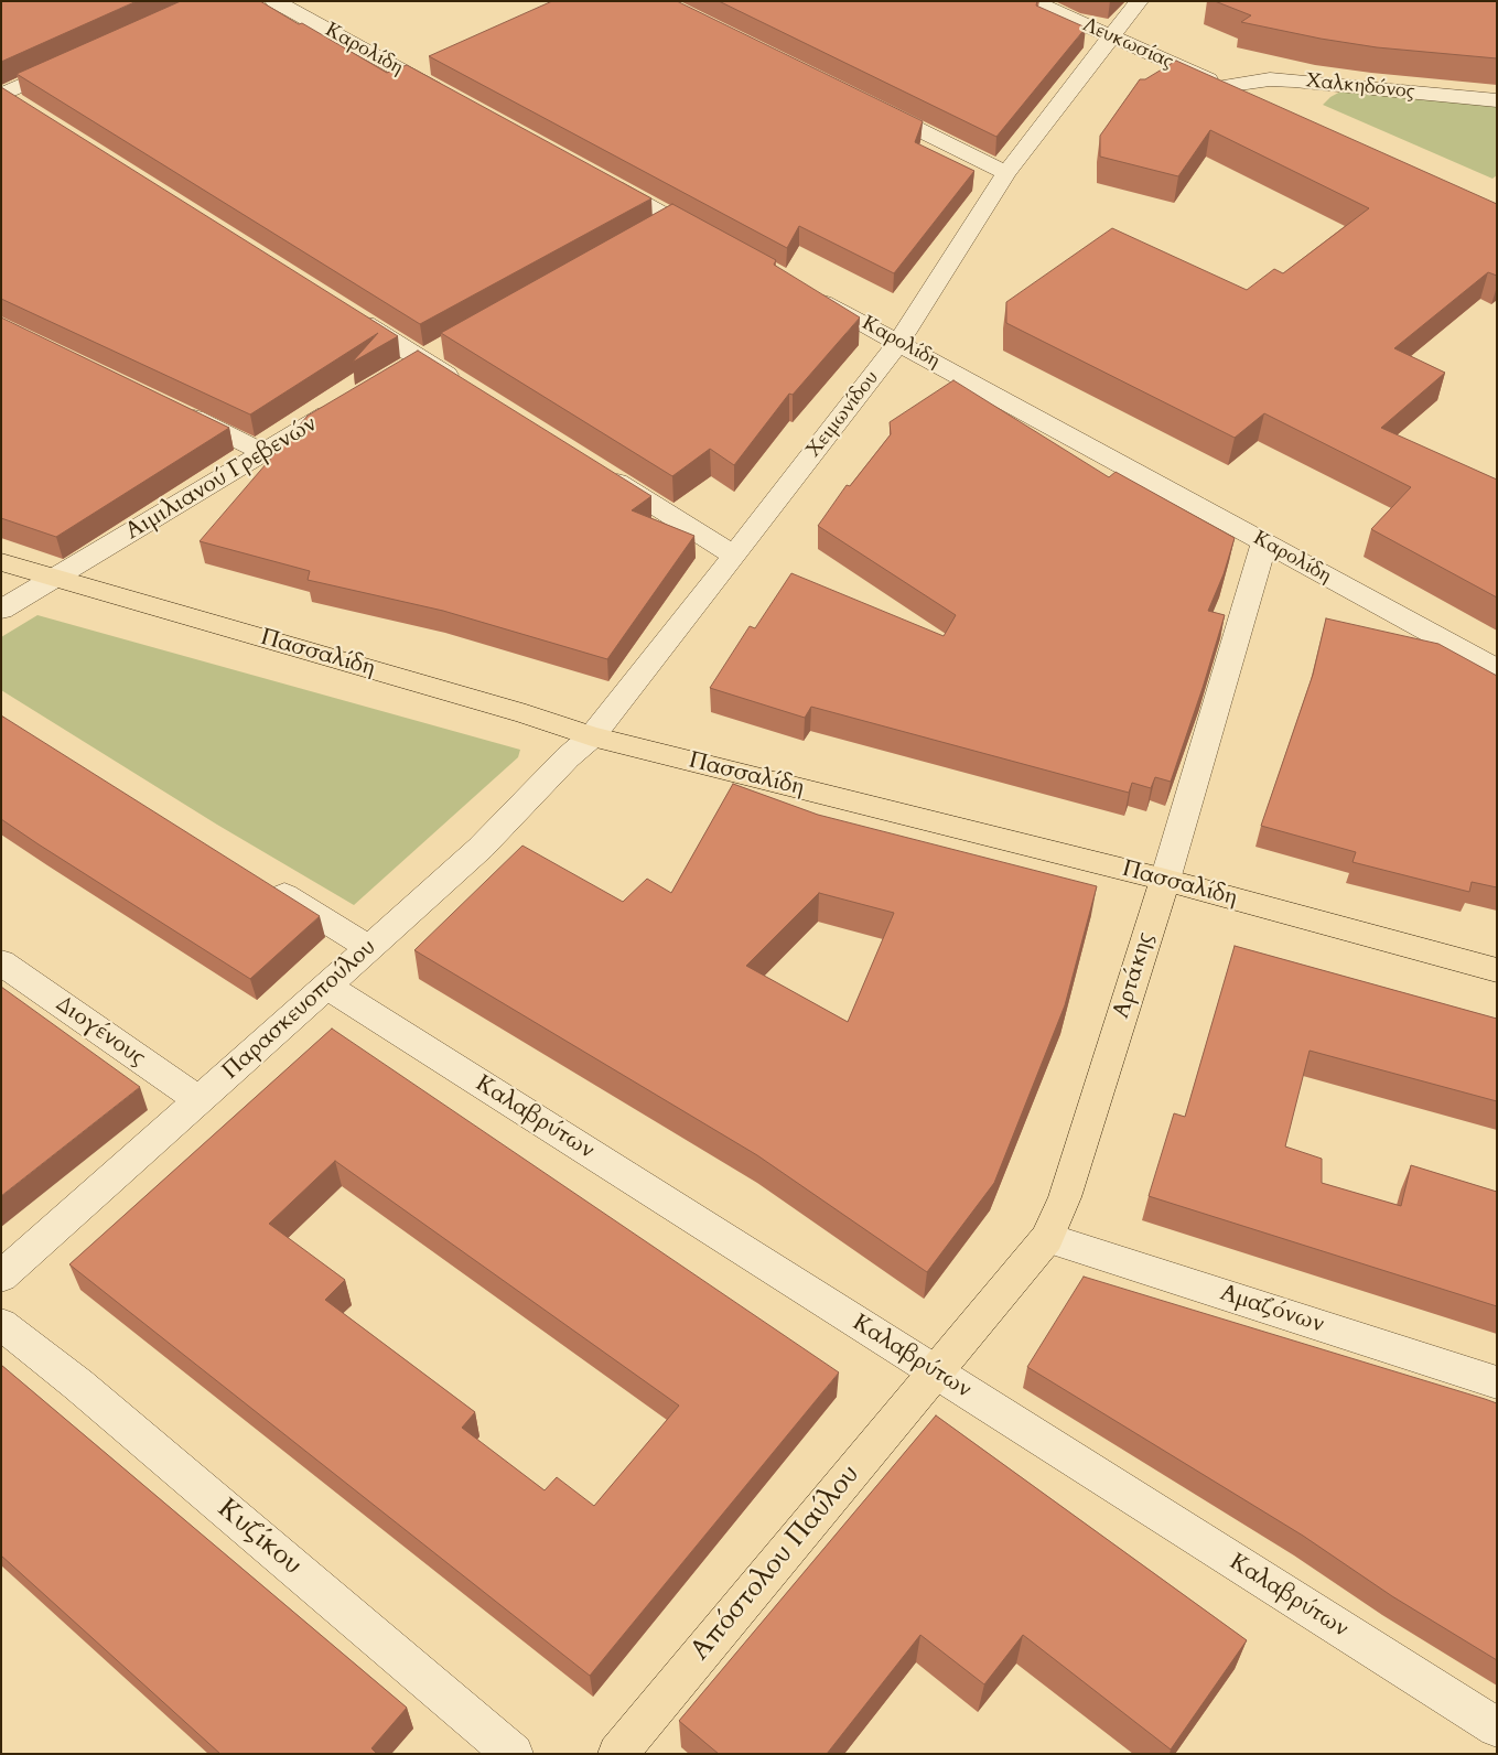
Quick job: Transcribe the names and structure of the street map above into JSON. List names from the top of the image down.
{
  "streets": {
    "main road": ["Πασσαλίδη", "Αρτάκης", "Απόστολου Παύλου"],
    "street": [
      "Λευκωσίας",
      "Καρολίδη",
      "Χαλκηδόνος",
      "Χειμωνίδου",
      "Αιμιλιανού Γρεβενών",
      "Παρασκευοπούλου",
      "Διογένους",
      "Καλαβρύτων",
      "Αμαζόνων",
      "Κυζίκου"
    ]
  },
  "crossings": [
    ["Λευκωσίας", "Χαλκηδόνος"],
    ["Λευκωσίας", "Χειμωνίδου"],
    ["Καρολίδη", "Χειμωνίδου"],
    ["Καρολίδη", "Αρτάκης"],
    ["Χειμωνίδου", "Πασσαλίδη"],
    ["Χειμωνίδου", "Παρασκευοπούλου"],
    ["Αιμιλιανού Γρεβενών", "Πασσαλίδη"],
    ["Πασσαλίδη", "Αρτάκης"],
    ["Πασσαλίδη", "Παρασκευοπούλου"],
    ["Αρτάκης", "Καλαβρύτων"],
    ["Αρτάκης", "Αμαζόνων"],
    ["Αρτάκης", "Απόστολου Παύλου"],
    ["Παρασκευοπούλου", "Διογένους"],
    ["Παρασκευοπούλου", "Καλαβρύτων"],
    ["Καλαβρύτων", "Απόστολου Παύλου"]
  ]
}
